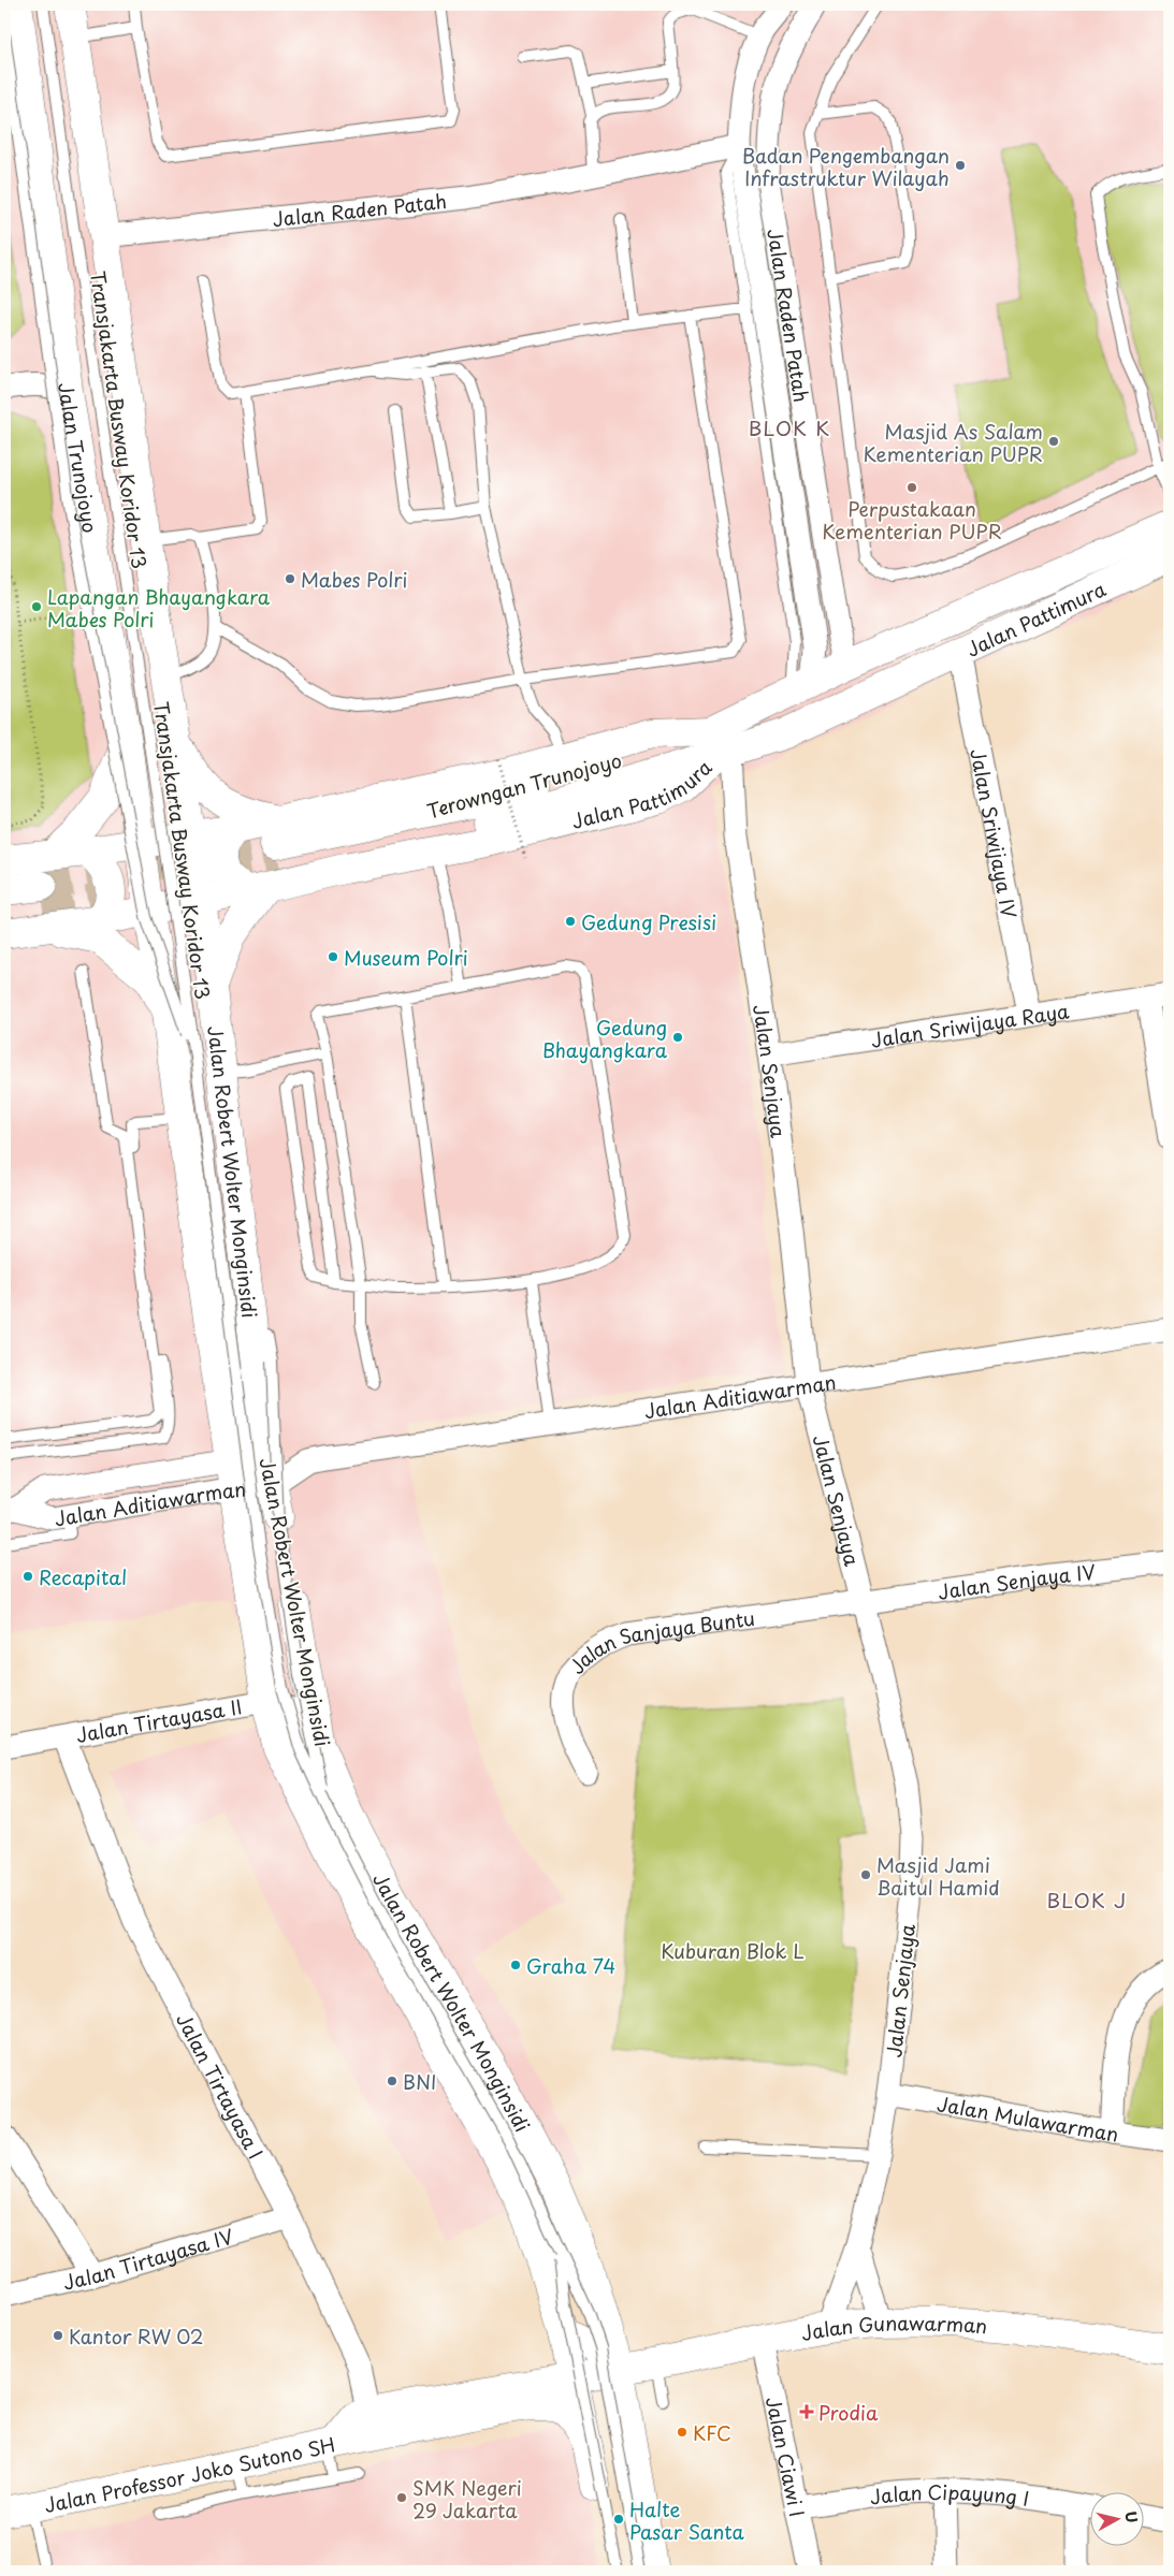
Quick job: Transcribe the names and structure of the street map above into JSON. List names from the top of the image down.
{
  "streets": {
    "main road": [
      "Jalan Trunojoyo",
      "Jalan Pattimura",
      "Terowngan Trunojoyo",
      "Jalan Robert Wolter Monginsidi",
      "Jalan Gunawarman",
      "Jalan Professor Joko Sutono SH"
    ],
    "street": [
      "Jalan Raden Patah",
      "Jalan Sriwijaya IV",
      "Jalan Sriwijaya Raya",
      "Jalan Senjaya",
      "Jalan Aditiawarman",
      "Jalan Senjaya IV",
      "Jalan Sanjaya Buntu",
      "Jalan Tirtayasa II",
      "Jalan Tirtayasa I",
      "Jalan Mulawarman",
      "Jalan Tirtayasa IV",
      "Jalan Ciawi I",
      "Jalan Cipayung I"
    ],
    "lane": ["Transjakarta Busway Koridor 13"]
  },
  "crossings": [
    ["Jalan Raden Patah", "Jalan Pattimura"],
    ["Jalan Trunojoyo", "Jalan Pattimura"],
    ["Jalan Trunojoyo", "Jalan Robert Wolter Monginsidi"],
    ["Jalan Pattimura", "Terowngan Trunojoyo"],
    ["Jalan Pattimura", "Jalan Sriwijaya IV"],
    ["Jalan Pattimura", "Jalan Senjaya"],
    ["Jalan Pattimura", "Jalan Robert Wolter Monginsidi"],
    ["Terowngan Trunojoyo", "Jalan Senjaya"],
    ["Jalan Sriwijaya IV", "Jalan Sriwijaya Raya"],
    ["Jalan Sriwijaya Raya", "Jalan Senjaya"],
    ["Jalan Senjaya", "Jalan Aditiawarman"],
    ["Jalan Senjaya", "Jalan Senjaya IV"],
    ["Jalan Senjaya", "Jalan Sanjaya Buntu"],
    ["Jalan Senjaya", "Jalan Mulawarman"],
    ["Jalan Senjaya", "Jalan Gunawarman"],
    ["Jalan Robert Wolter Monginsidi", "Jalan Aditiawarman"],
    ["Jalan Robert Wolter Monginsidi", "Jalan Tirtayasa II"],
    ["Jalan Robert Wolter Monginsidi", "Jalan Gunawarman"],
    ["Jalan Robert Wolter Monginsidi", "Jalan Professor Joko Sutono SH"],
    ["Jalan Senjaya IV", "Jalan Sanjaya Buntu"],
    ["Jalan Tirtayasa II", "Jalan Tirtayasa I"],
    ["Jalan Tirtayasa I", "Jalan Tirtayasa IV"],
    ["Jalan Tirtayasa I", "Jalan Professor Joko Sutono SH"],
    ["Jalan Gunawarman", "Jalan Ciawi I"],
    ["Jalan Gunawarman", "Jalan Professor Joko Sutono SH"],
    ["Jalan Ciawi I", "Jalan Cipayung I"]
  ],
  "districts": ["BLOK K", "BLOK J"],
  "parks": ["Kuburan Blok L"],
  "places": {
    "other": [
      "Badan Pengembangan Infrastruktur Wilayah",
      "Masjid As Salam Kementerian PUPR",
      "Perpustakaan Kementerian PUPR",
      "Mabes Polri",
      "Lapangan Bhayangkara Mabes Polri",
      "Gedung Presisi",
      "Museum Polri",
      "Gedung Bhayangkara",
      "Recapital",
      "Masjid Jami Baitul Hamid",
      "Graha 74",
      "BNI",
      "Kantor RW 02",
      "KFC",
      "SMK Negeri 29 Jakarta",
      "Halte Pasar Santa"
    ],
    "health": ["Prodia"]
  },
  "north": "right"
}
